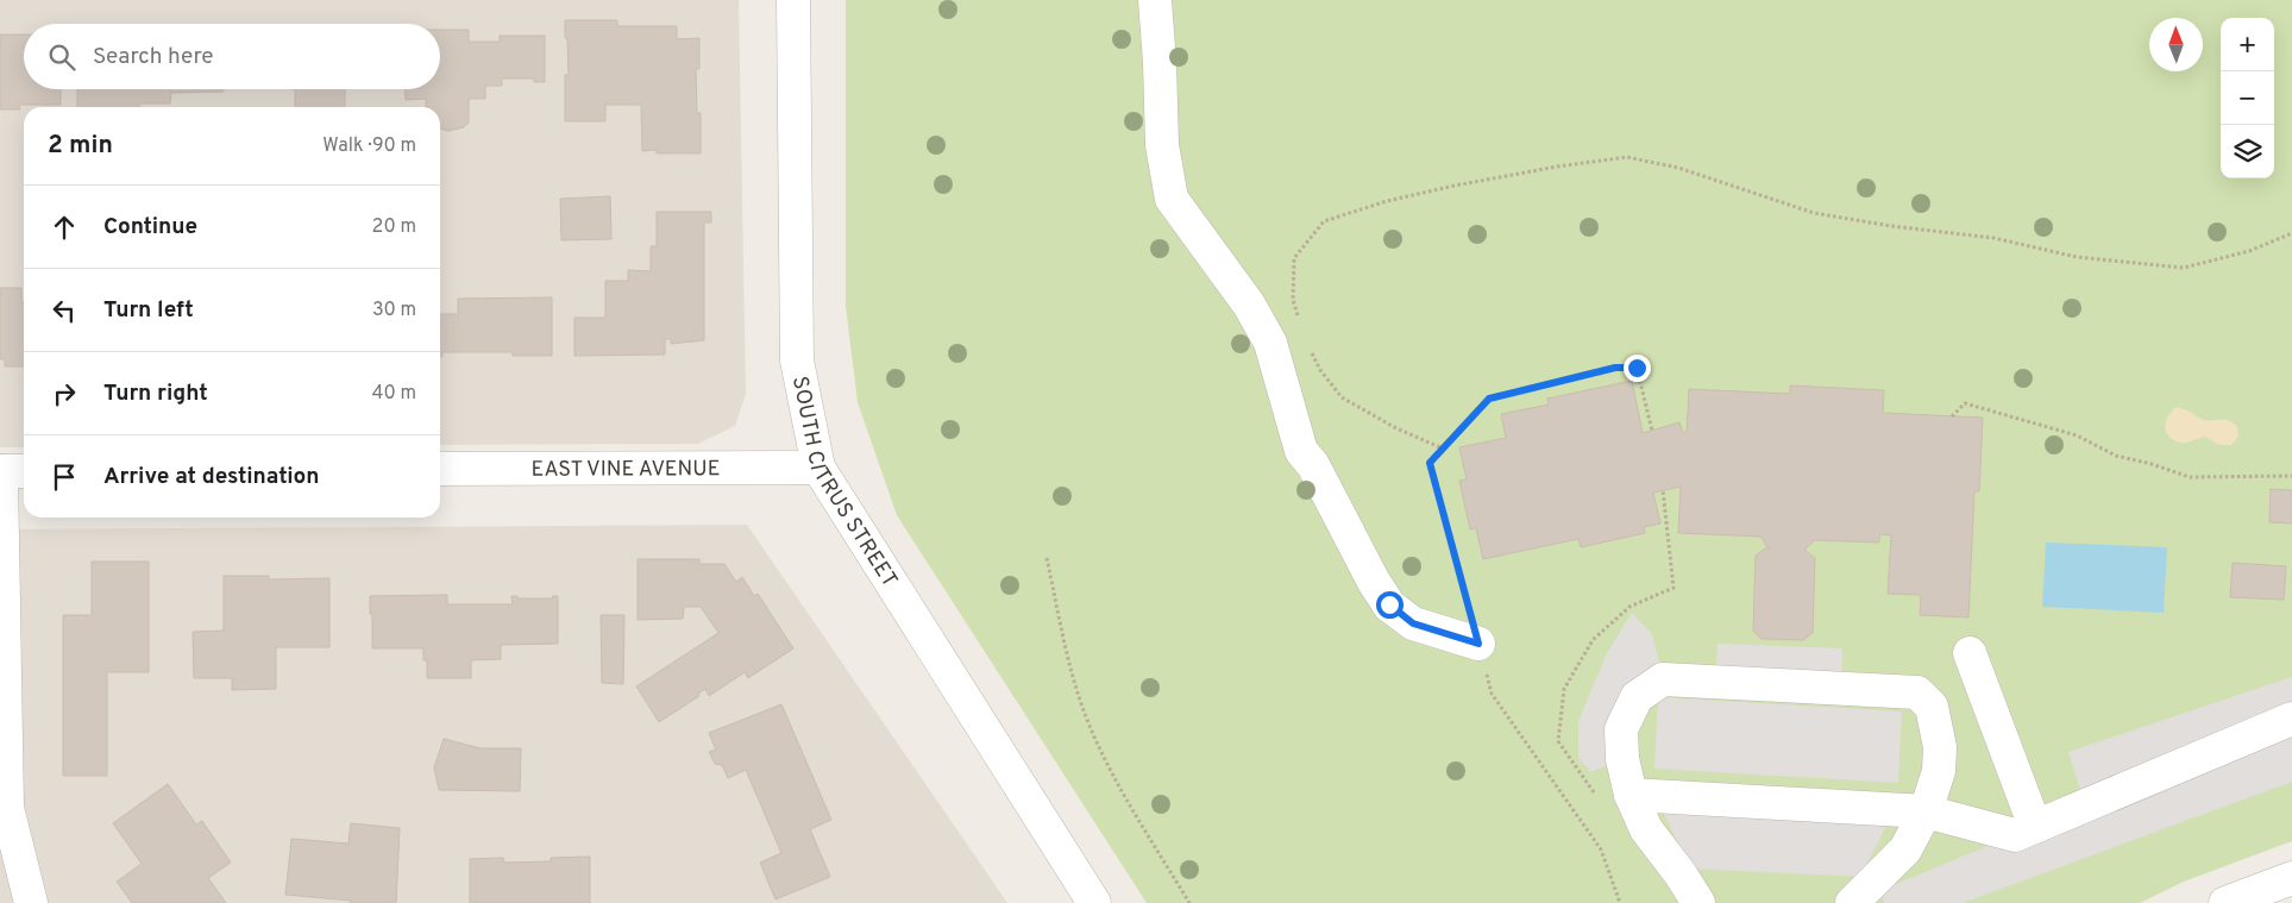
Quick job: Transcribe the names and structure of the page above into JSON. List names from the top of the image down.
{
  "streets": {
    "street": ["EAST VINE AVENUE", "SOUTH CITRUS STREET"]
  },
  "crossings": [
    ["EAST VINE AVENUE", "SOUTH CITRUS STREET"]
  ],
  "north": "top",
  "page": {
    "map_buttons": ["+", "−"],
    "search": "Search here",
    "heading": ["2 min", "Walk · 90 m"],
    "list": [
      ["Continue", "20 m"],
      ["Turn left", "30 m"],
      ["Turn right", "40 m"],
      "Arrive at destination"
    ]
  }
}
